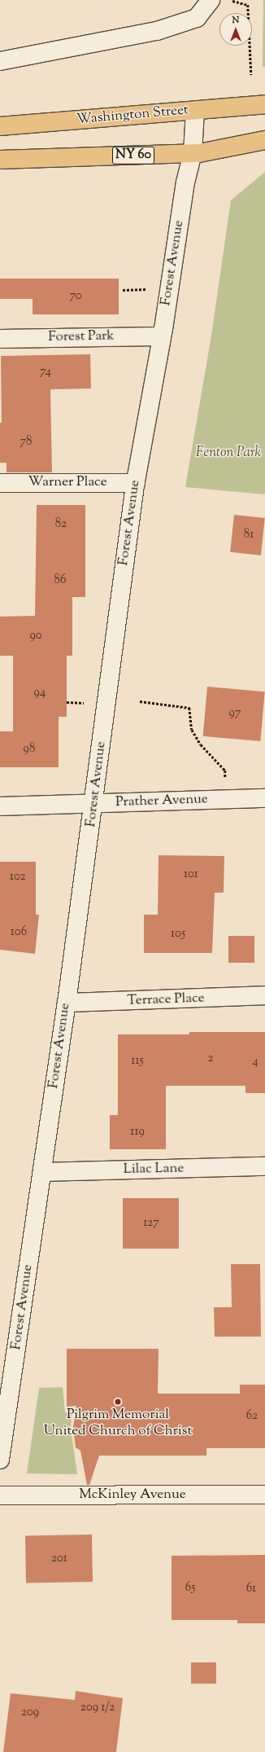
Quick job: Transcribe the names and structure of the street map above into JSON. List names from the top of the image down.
{
  "streets": {
    "highway": ["Washington Street", "NY 60"],
    "street": [
      "Forest Avenue",
      "Forest Park",
      "Warner Place",
      "Prather Avenue",
      "Terrace Place",
      "Lilac Lane",
      "McKinley Avenue"
    ]
  },
  "crossings": [
    ["Washington Street", "Forest Avenue"],
    ["NY 60", "Forest Avenue"],
    ["Forest Avenue", "Forest Park"],
    ["Forest Avenue", "Warner Place"],
    ["Forest Avenue", "Prather Avenue"],
    ["Forest Avenue", "Terrace Place"],
    ["Forest Avenue", "Lilac Lane"]
  ],
  "parks": ["Fenton Park"],
  "places": ["Pilgrim Memorial United Church of Christ"],
  "house_numbers": [
    "70",
    "74",
    "78",
    "82",
    "81",
    "86",
    "90",
    "94",
    "97",
    "98",
    "101",
    "102",
    "106",
    "105",
    "2",
    "115",
    "4",
    "119",
    "127",
    "62",
    "201",
    "65",
    "61",
    "209 1/2",
    "209"
  ],
  "north": "top"
}
